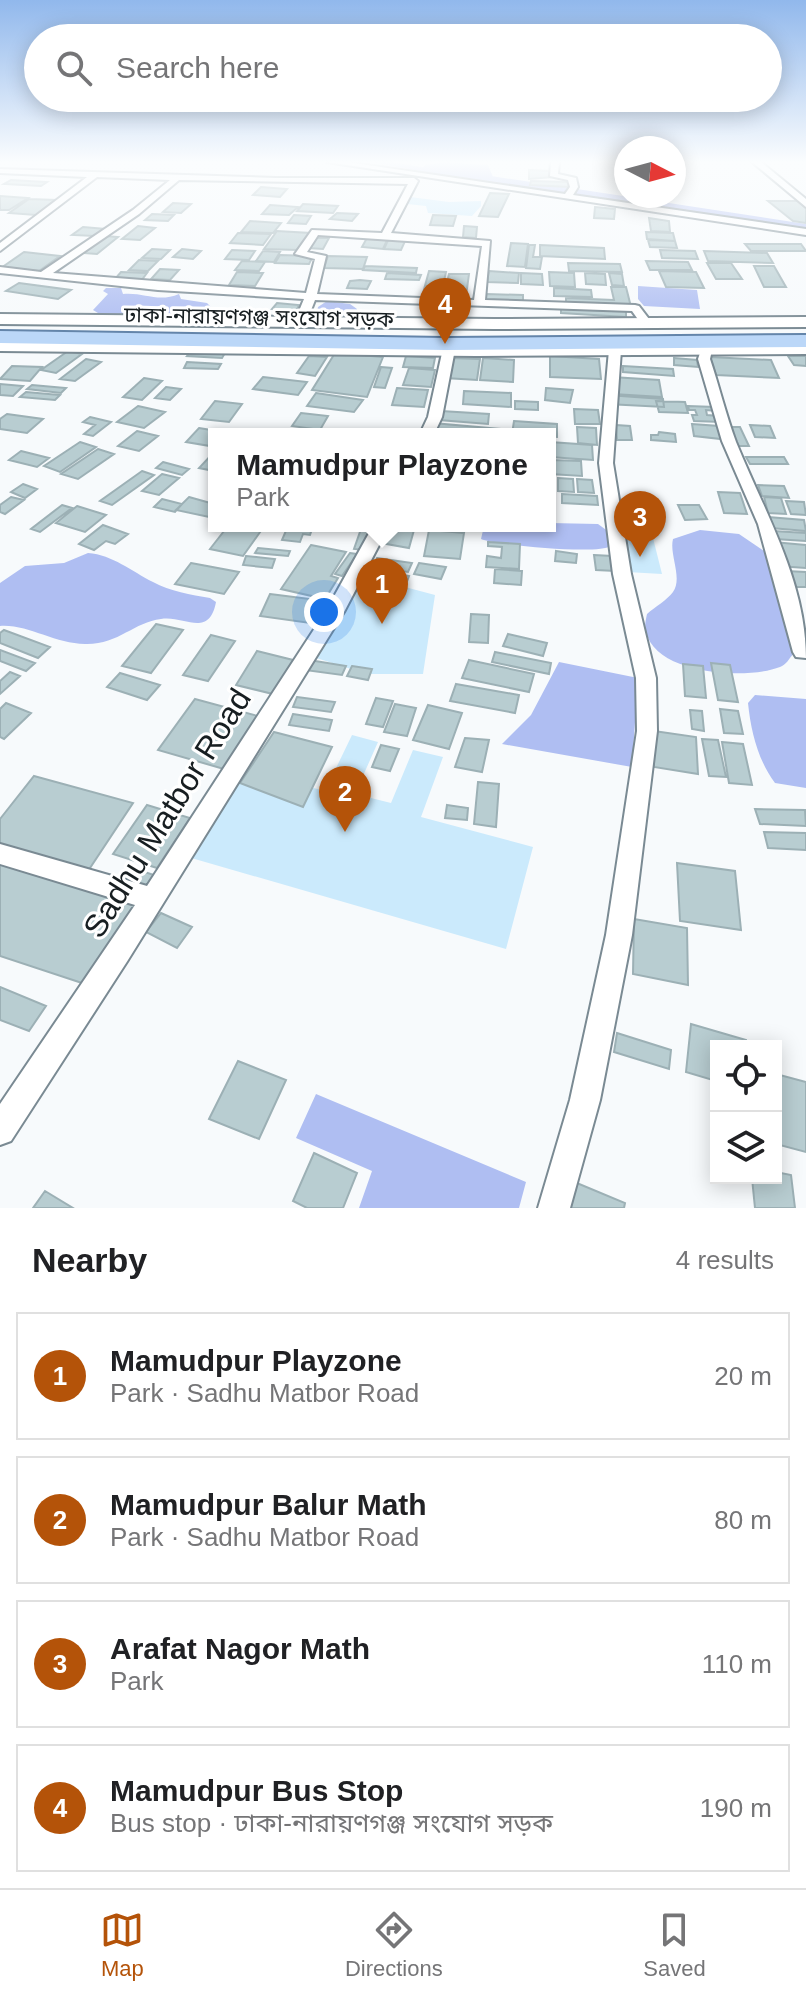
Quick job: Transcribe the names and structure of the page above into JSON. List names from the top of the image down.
{
  "streets": {
    "main road": ["ঢাকা-নারায়ণগঞ্জ সংযোগ সড়ক"],
    "street": ["Sadhu Matbor Road"]
  },
  "north": "right",
  "page": {
    "search": "Search here",
    "pins": [
      "4",
      "3",
      "1",
      "2"
    ],
    "popup": ["Mamudpur Playzone", "Park"],
    "heading": ["Nearby", "4 results"],
    "list": [
      {
        "mark": "1",
        "name": "Mamudpur Playzone",
        "note": "Park · Sadhu Matbor Road",
        "value": "20 m"
      },
      {
        "mark": "2",
        "name": "Mamudpur Balur Math",
        "note": "Park · Sadhu Matbor Road",
        "value": "80 m"
      },
      {
        "mark": "3",
        "name": "Arafat Nagor Math",
        "note": "Park",
        "value": "110 m"
      },
      {
        "mark": "4",
        "name": "Mamudpur Bus Stop",
        "note": "Bus stop · ঢাকা-নারায়ণগঞ্জ সংযোগ সড়ক",
        "value": "190 m"
      }
    ],
    "nav": ["Map", "Directions", "Saved"]
  }
}
